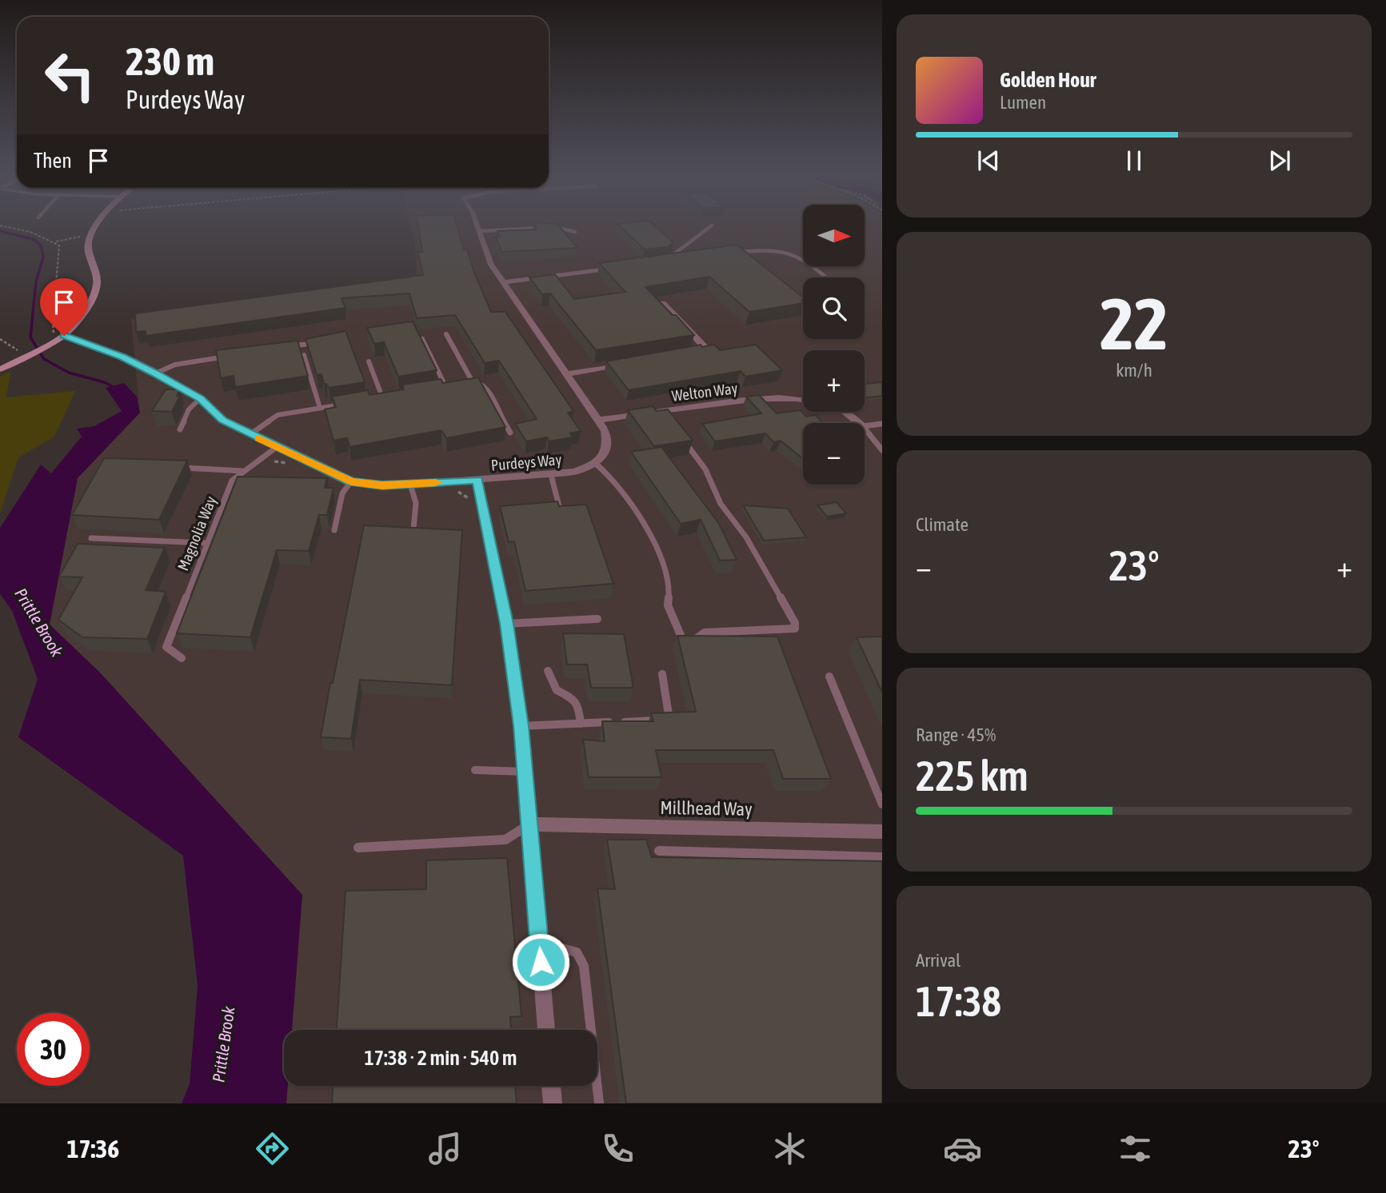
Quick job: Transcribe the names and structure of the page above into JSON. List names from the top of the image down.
{
  "streets": {
    "street": ["Welton Way", "Purdeys Way", "Millhead Way"],
    "lane": ["Magnolia Way"]
  },
  "crossings": [
    ["Purdeys Way", "Magnolia Way"]
  ],
  "water": ["Prittle Brook"],
  "north": "right",
  "page": {
    "turn": ["230 m", "Purdeys Way"],
    "song": ["Golden Hour", "Lumen"],
    "then": "Then",
    "map_buttons": ["+", "−"],
    "tile": [
      ["22", "km/h"],
      "Climate",
      ["Range · 45%", "225 km"],
      ["Arrival", "17:38"]
    ],
    "heat": ["−", "23°", "+"],
    "limit": "30",
    "trip": "17:38 · 2 min · 540 m",
    "tabs": ["17:36", "23°"]
  }
}
